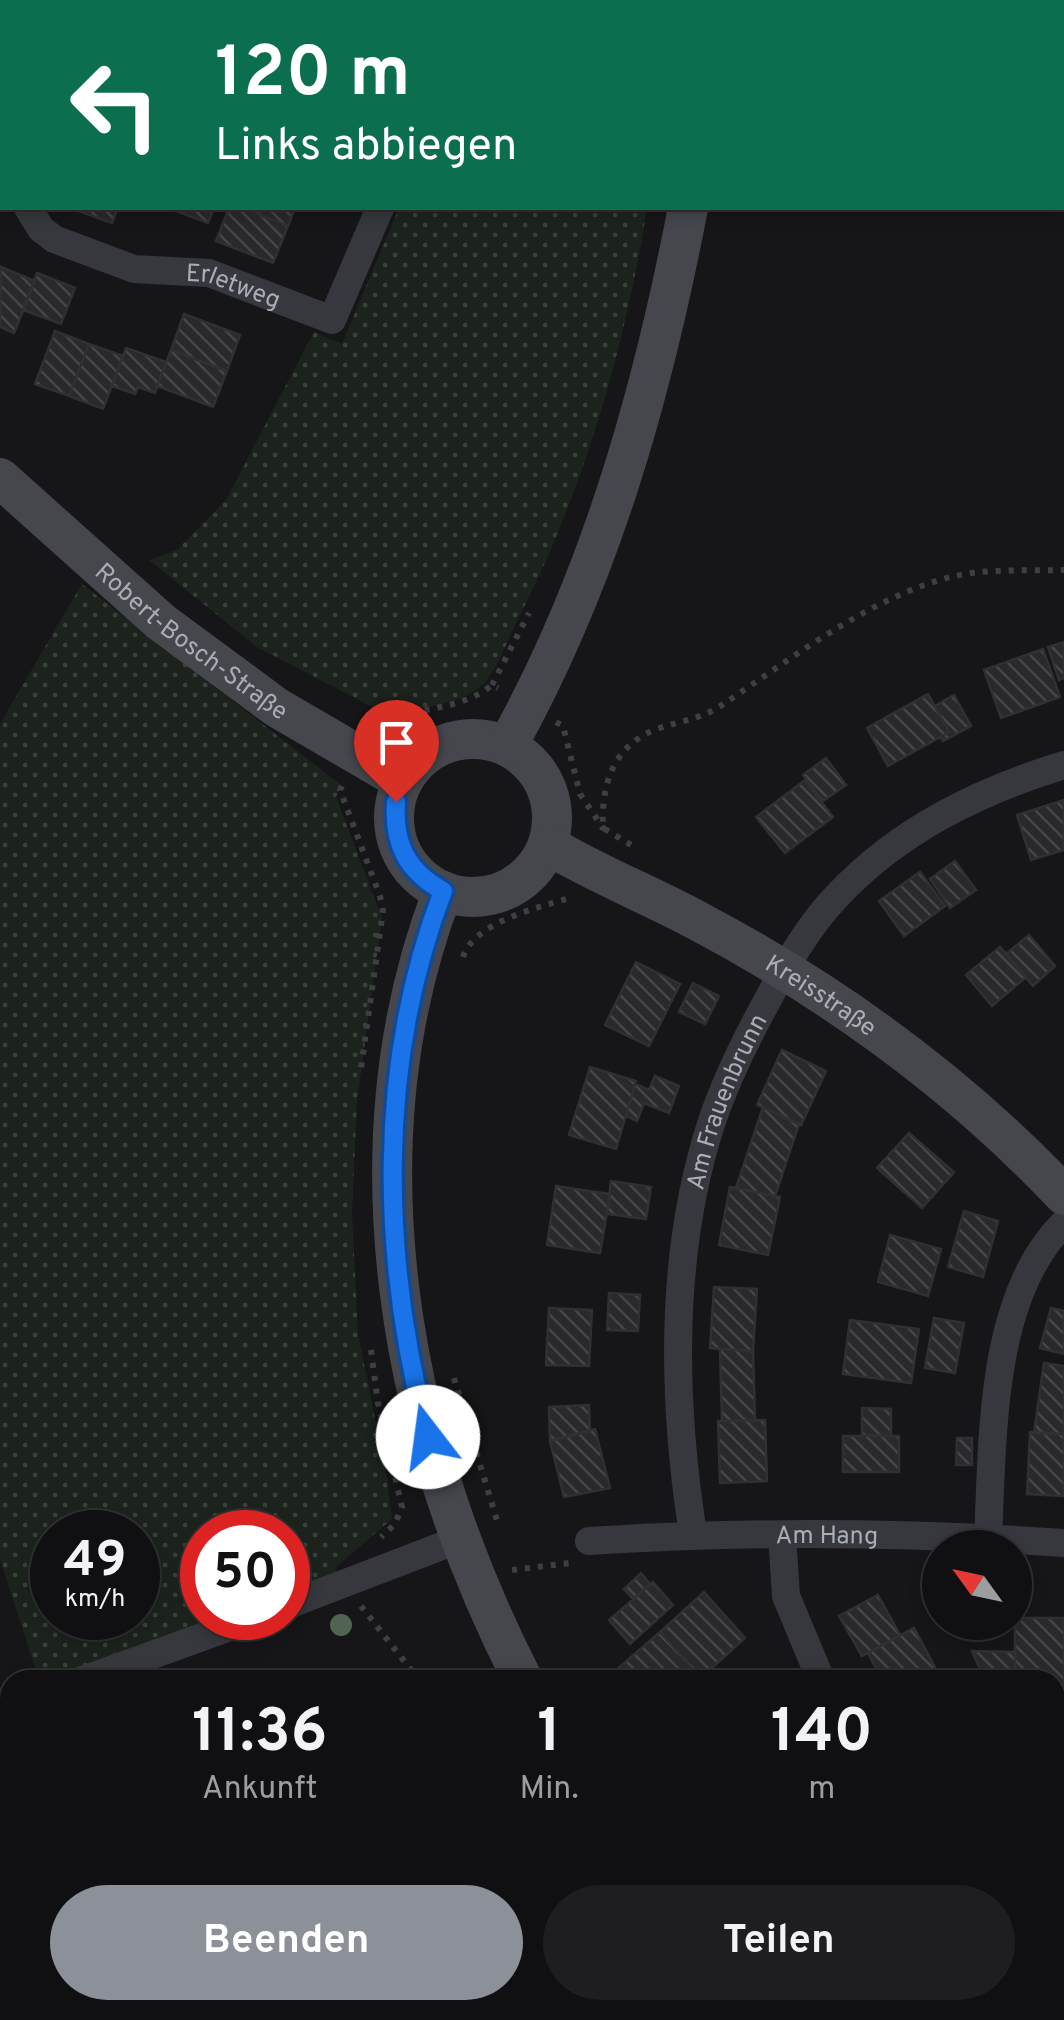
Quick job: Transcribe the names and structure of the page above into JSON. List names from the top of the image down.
{
  "streets": {
    "main road": ["Robert-Bosch-Straße", "Kreisstraße"],
    "street": ["Erletweg", "Am Frauenbrunn", "Am Hang"]
  },
  "crossings": [
    ["Robert-Bosch-Straße", "Kreisstraße"],
    ["Kreisstraße", "Am Frauenbrunn"],
    ["Am Frauenbrunn", "Am Hang"]
  ],
  "north": "top left",
  "page": {
    "turn": ["120 m", "Links abbiegen"],
    "speed": "49 km/h",
    "limit": "50",
    "eta": [
      "11:36",
      "Ankunft",
      "1",
      "Min.",
      "140",
      "m"
    ],
    "buttons": ["Beenden", "Teilen"]
  }
}
